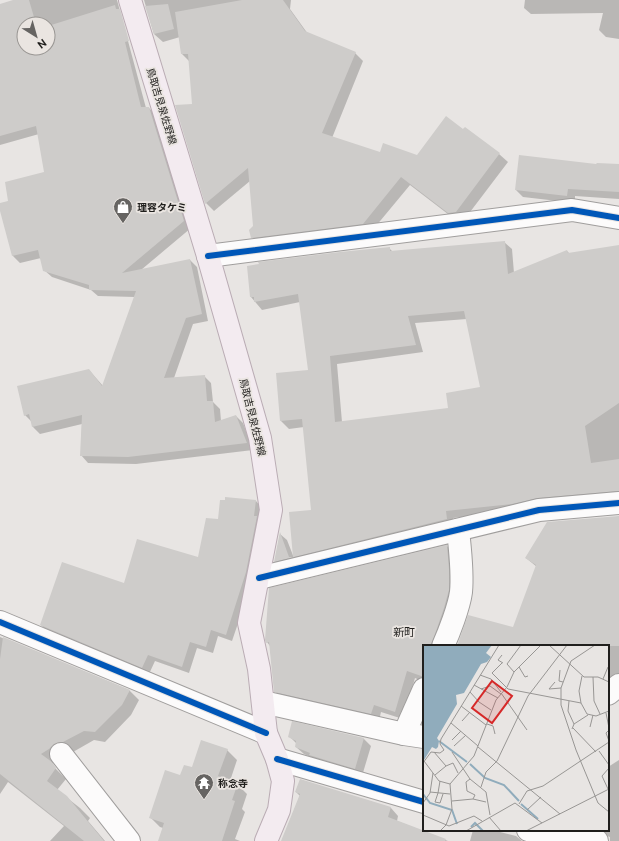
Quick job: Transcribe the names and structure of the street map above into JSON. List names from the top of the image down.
{
  "streets": {
    "main road": ["鳥取吉見泉佐野線"]
  },
  "districts": ["新町"],
  "places": {
    "shop": ["理容タケミ"],
    "temple": ["称念寺"]
  },
  "north": "bottom right"
}
